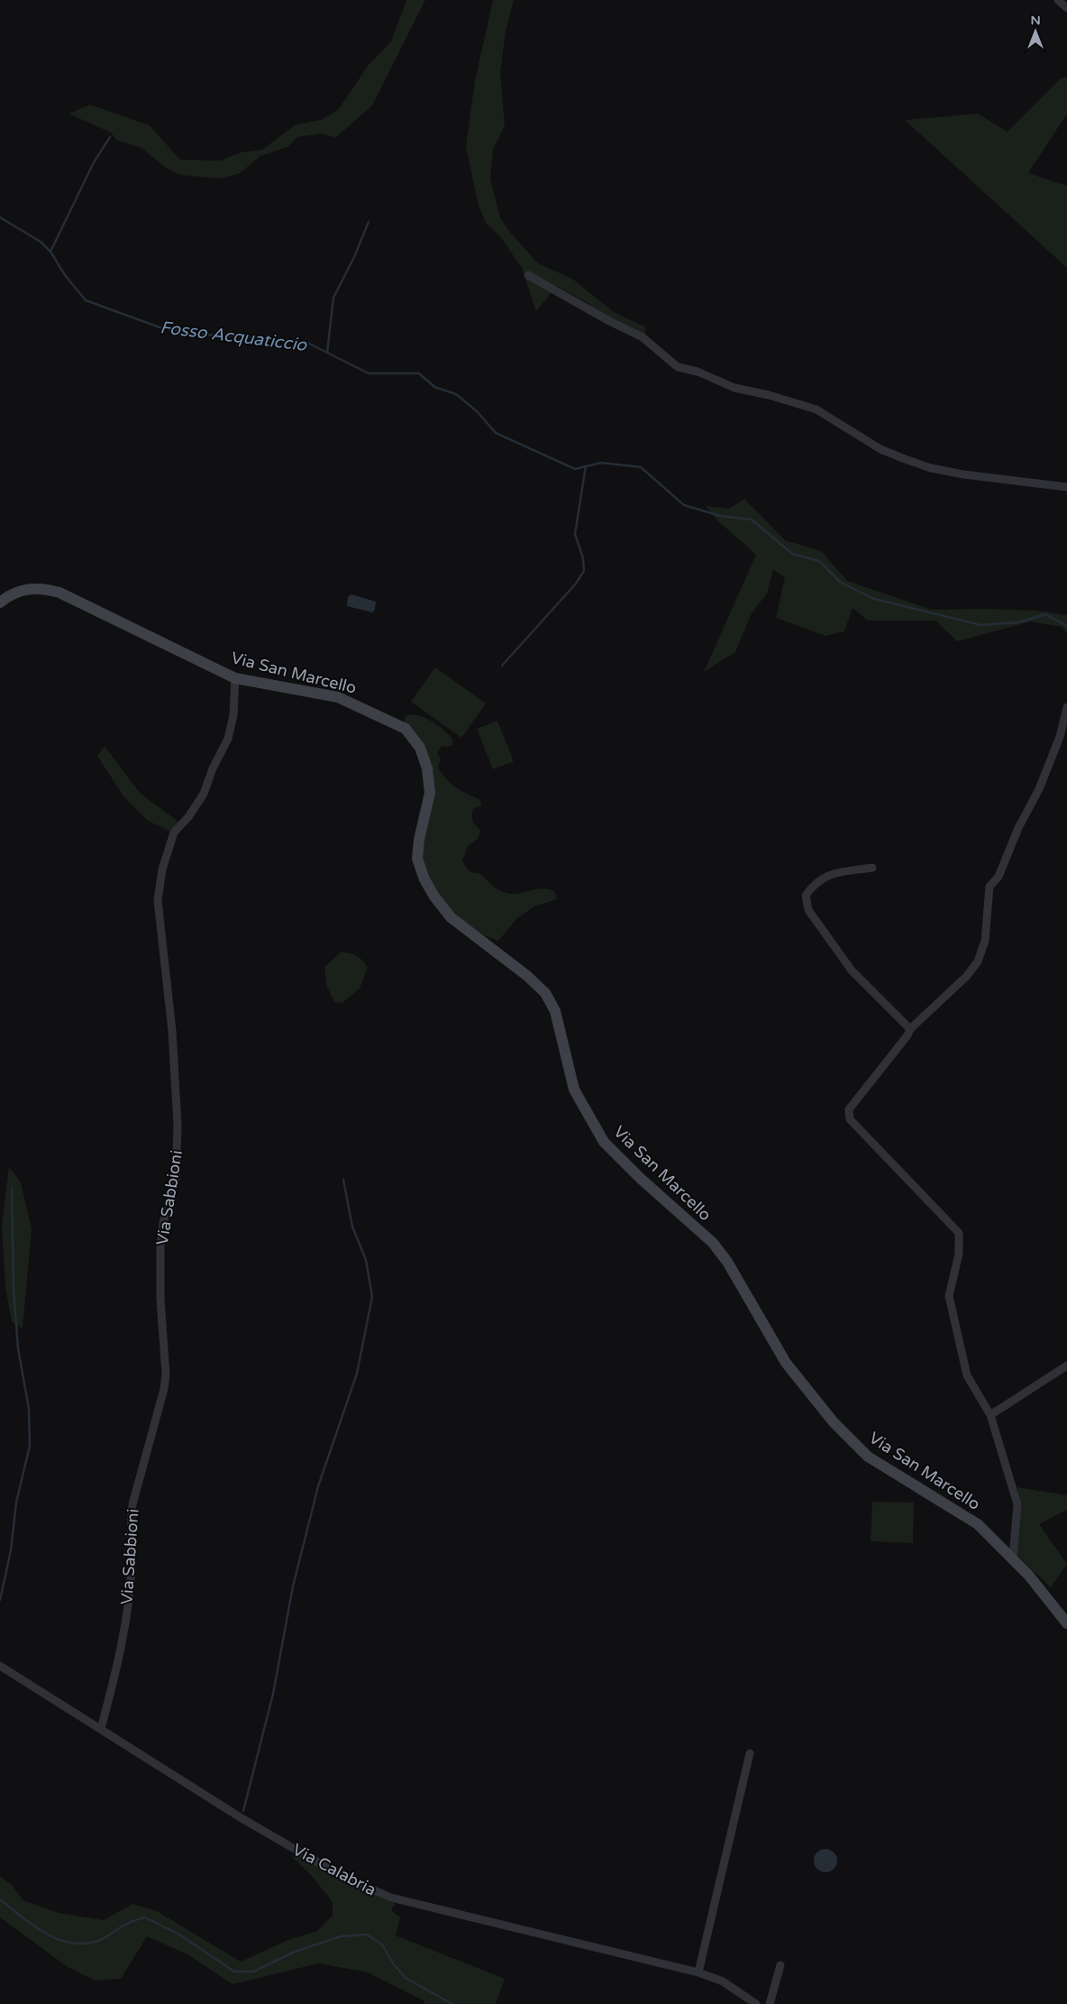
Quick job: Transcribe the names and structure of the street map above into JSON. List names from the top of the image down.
{
  "streets": {
    "main road": ["Via San Marcello"],
    "street": ["Via Sabbioni", "Via Calabria"]
  },
  "crossings": [
    ["Via San Marcello", "Via Sabbioni"],
    ["Via Sabbioni", "Via Calabria"]
  ],
  "water": ["Fosso Acquaticcio"],
  "north": "top"
}
